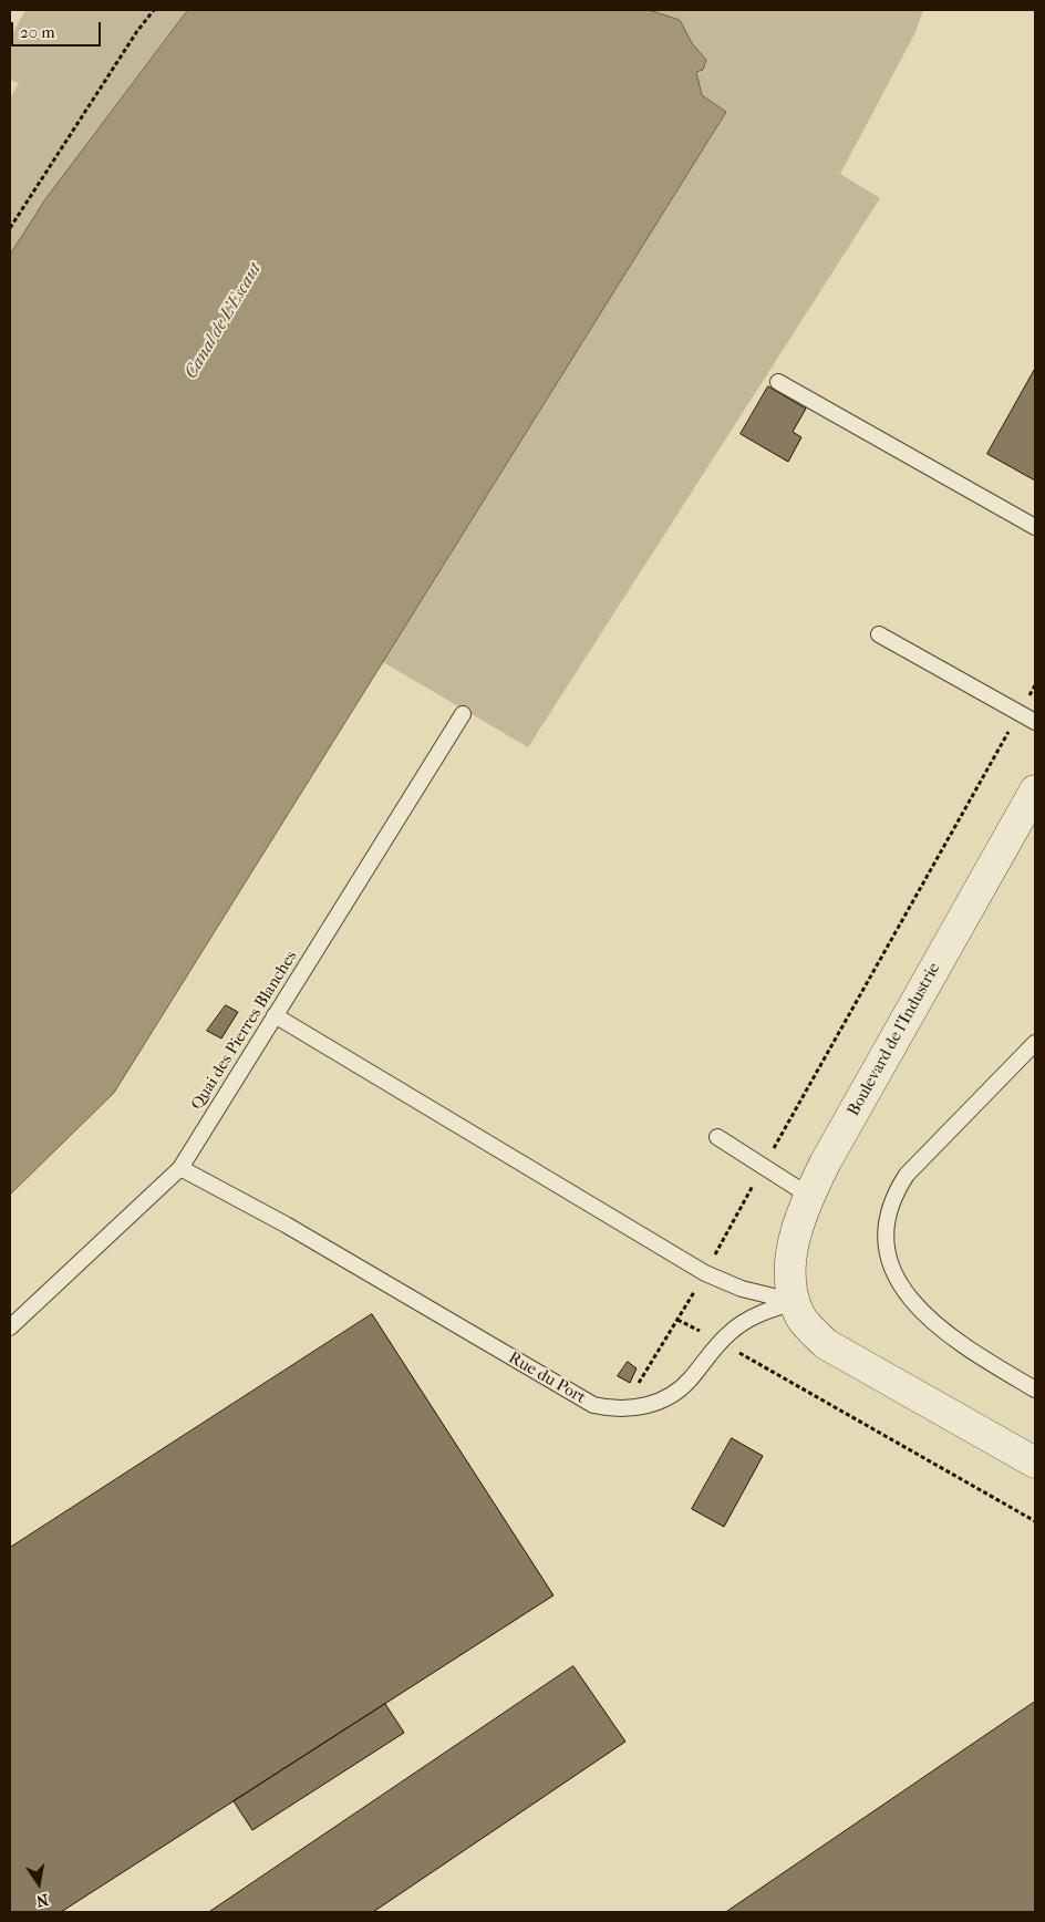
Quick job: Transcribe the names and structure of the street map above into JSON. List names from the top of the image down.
{
  "streets": {
    "street": ["Boulevard de l'Industrie"],
    "lane": ["Quai des Pierres Blanches", "Rue du Port"]
  },
  "crossings": [
    ["Quai des Pierres Blanches", "Rue du Port"],
    ["Boulevard de l'Industrie", "Rue du Port"]
  ],
  "water": ["Canal de L'Escaut"],
  "scale_bar": "20 m",
  "north": "bottom"
}
